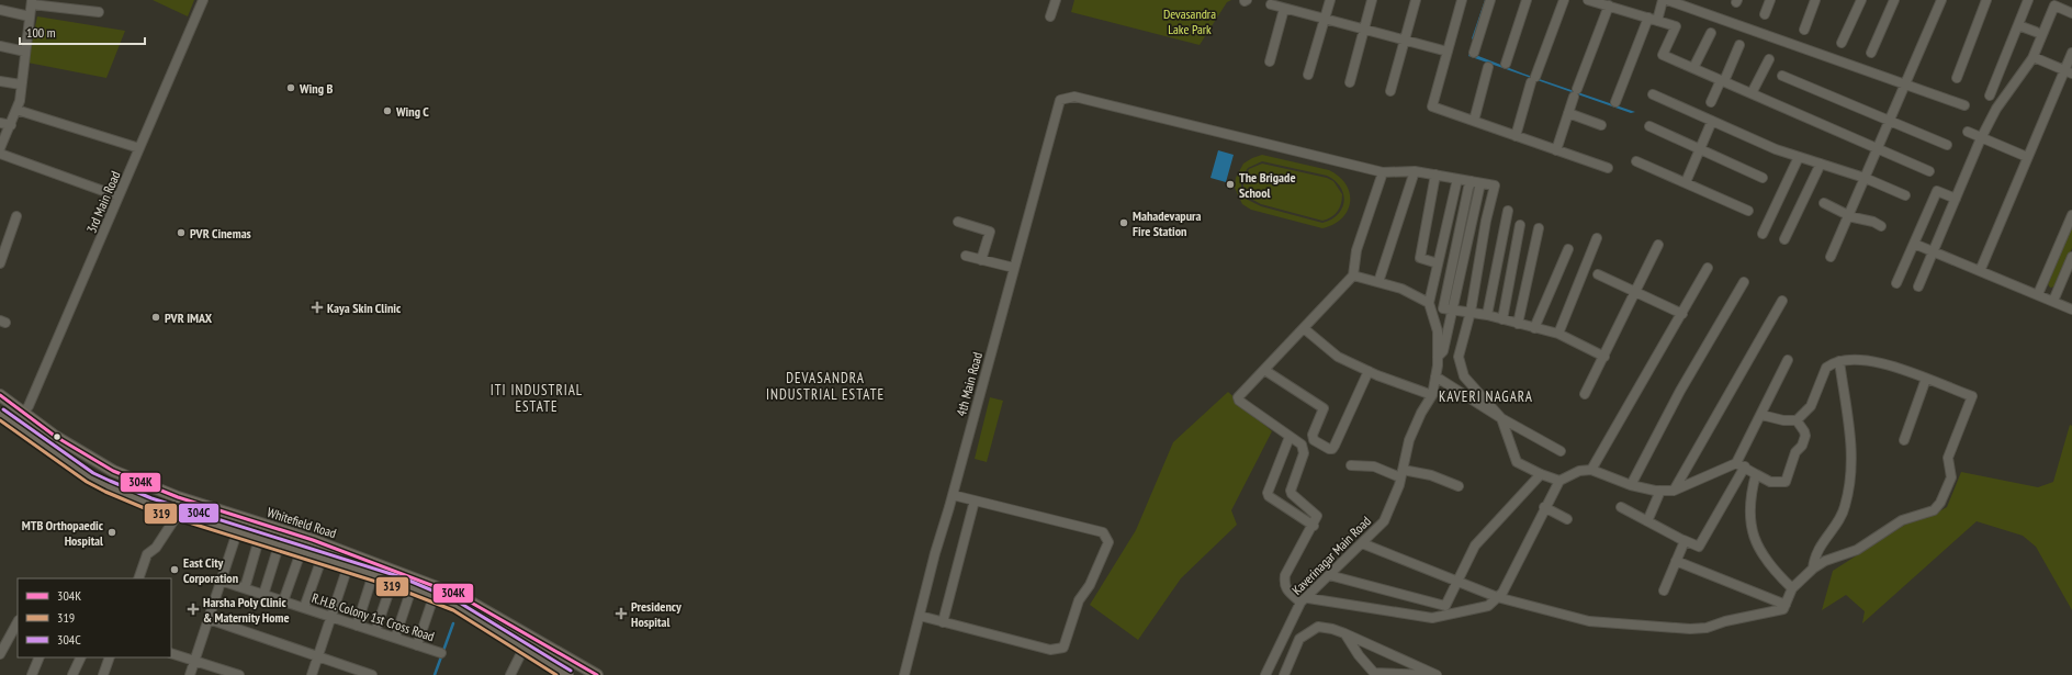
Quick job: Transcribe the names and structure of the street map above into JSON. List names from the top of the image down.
{
  "streets": {
    "main road": ["Whitefield Road"],
    "street": [
      "3rd Main Road",
      "4th Main Road",
      "Kaverinagar Main Road",
      "R.H.B. Colony 1st Cross Road"
    ]
  },
  "crossings": [
    ["3rd Main Road", "Whitefield Road"]
  ],
  "districts": ["DEVASANDRA INDUSTRIAL ESTATE", "ITI INDUSTRIAL ESTATE", "KAVERI NAGARA"],
  "parks": ["Devasandra Lake Park"],
  "places": {
    "other": [
      "Wing B",
      "Wing C",
      "The Brigade School",
      "Mahadevapura Fire Station",
      "PVR Cinemas",
      "PVR IMAX",
      "MTB Orthopaedic Hospital",
      "East City Corporation"
    ],
    "health": ["Kaya Skin Clinic", "Harsha Poly Clinic & Maternity Home", "Presidency Hospital"]
  },
  "lines": ["transit line 304K", "transit line 304C", "transit line 319"],
  "legend": ["304K", "319", "304C"],
  "scale_bar": "100 m"
}
